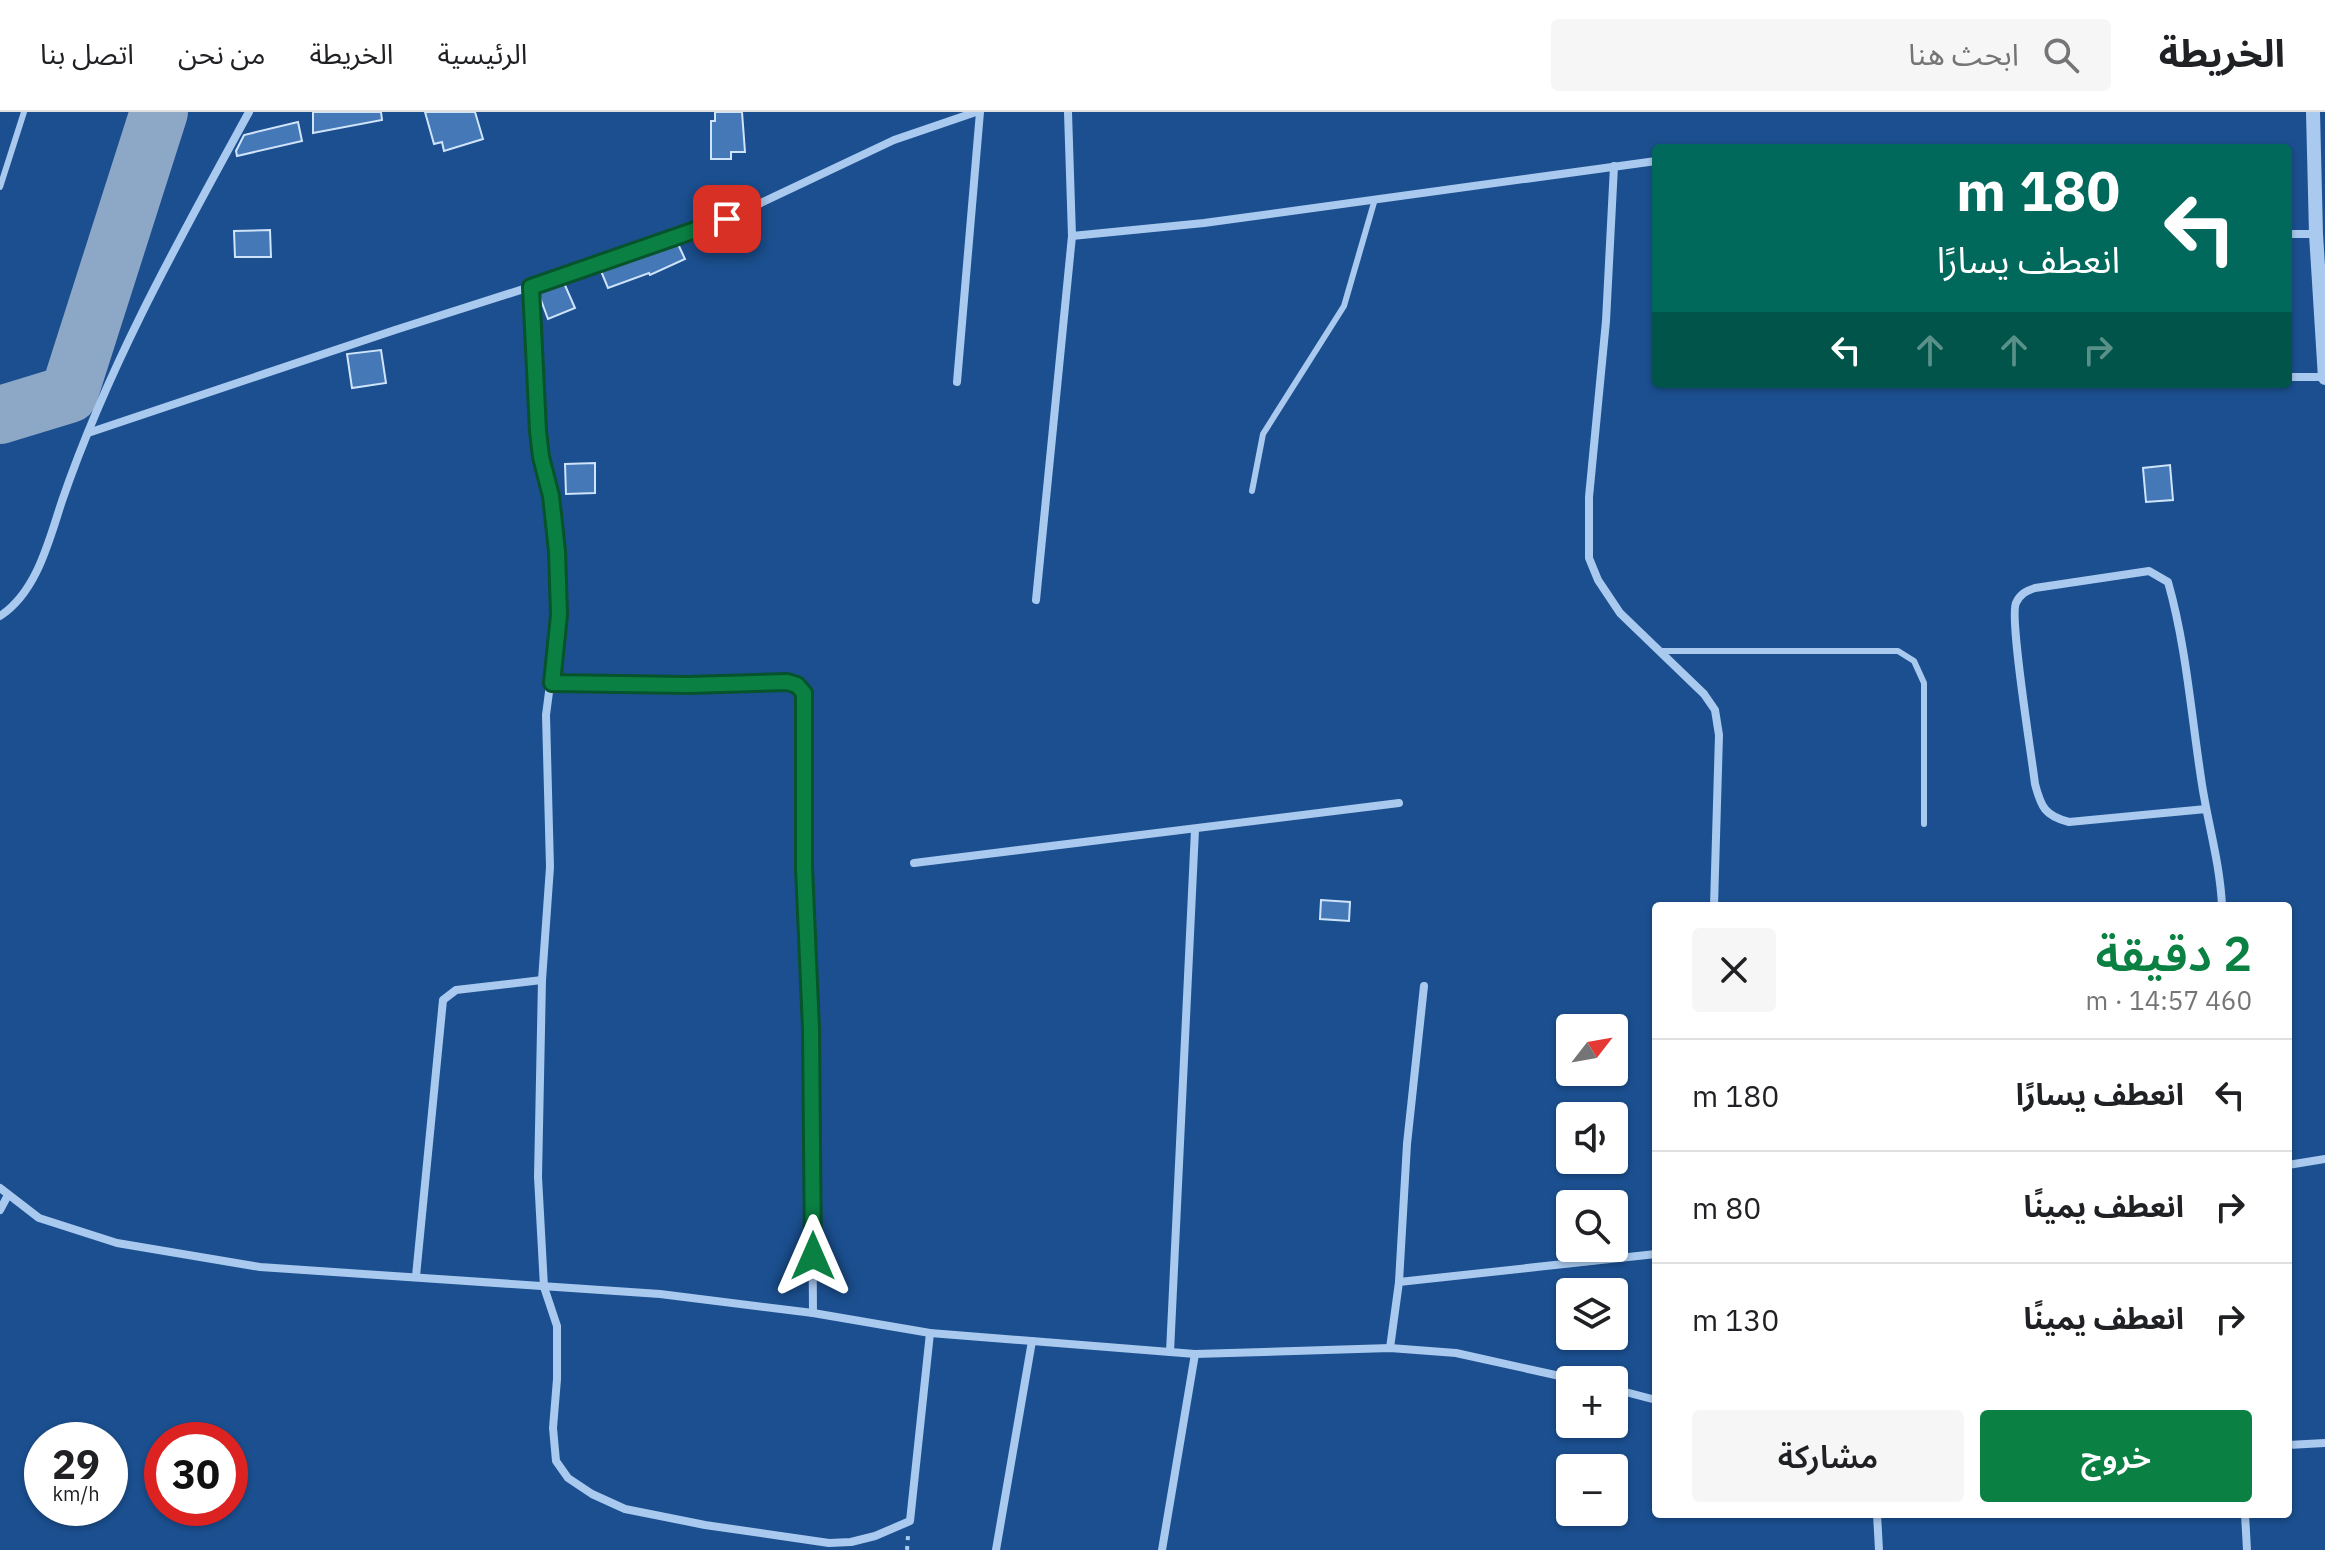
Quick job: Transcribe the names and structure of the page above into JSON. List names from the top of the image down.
{
  "north": "top right",
  "page": {
    "header": "الخريطة",
    "search": "ابحث هنا",
    "nav": [
      "الرئيسية",
      "الخريطة",
      "من نحن",
      "اتصل بنا"
    ],
    "turn": ["180 m", "انعطف يسارًا"],
    "heading": ["2 دقيقة", "460 m · 14:57"],
    "map_buttons": ["+", "−"],
    "list": [
      {
        "name": "انعطف يسارًا",
        "value": "180 m"
      },
      {
        "name": "انعطف يمينًا",
        "value": "80 m"
      },
      {
        "name": "انعطف يمينًا",
        "value": "130 m"
      }
    ],
    "buttons": ["خروج", "مشاركة"],
    "speed": "29 km/h",
    "limit": "30"
  }
}
